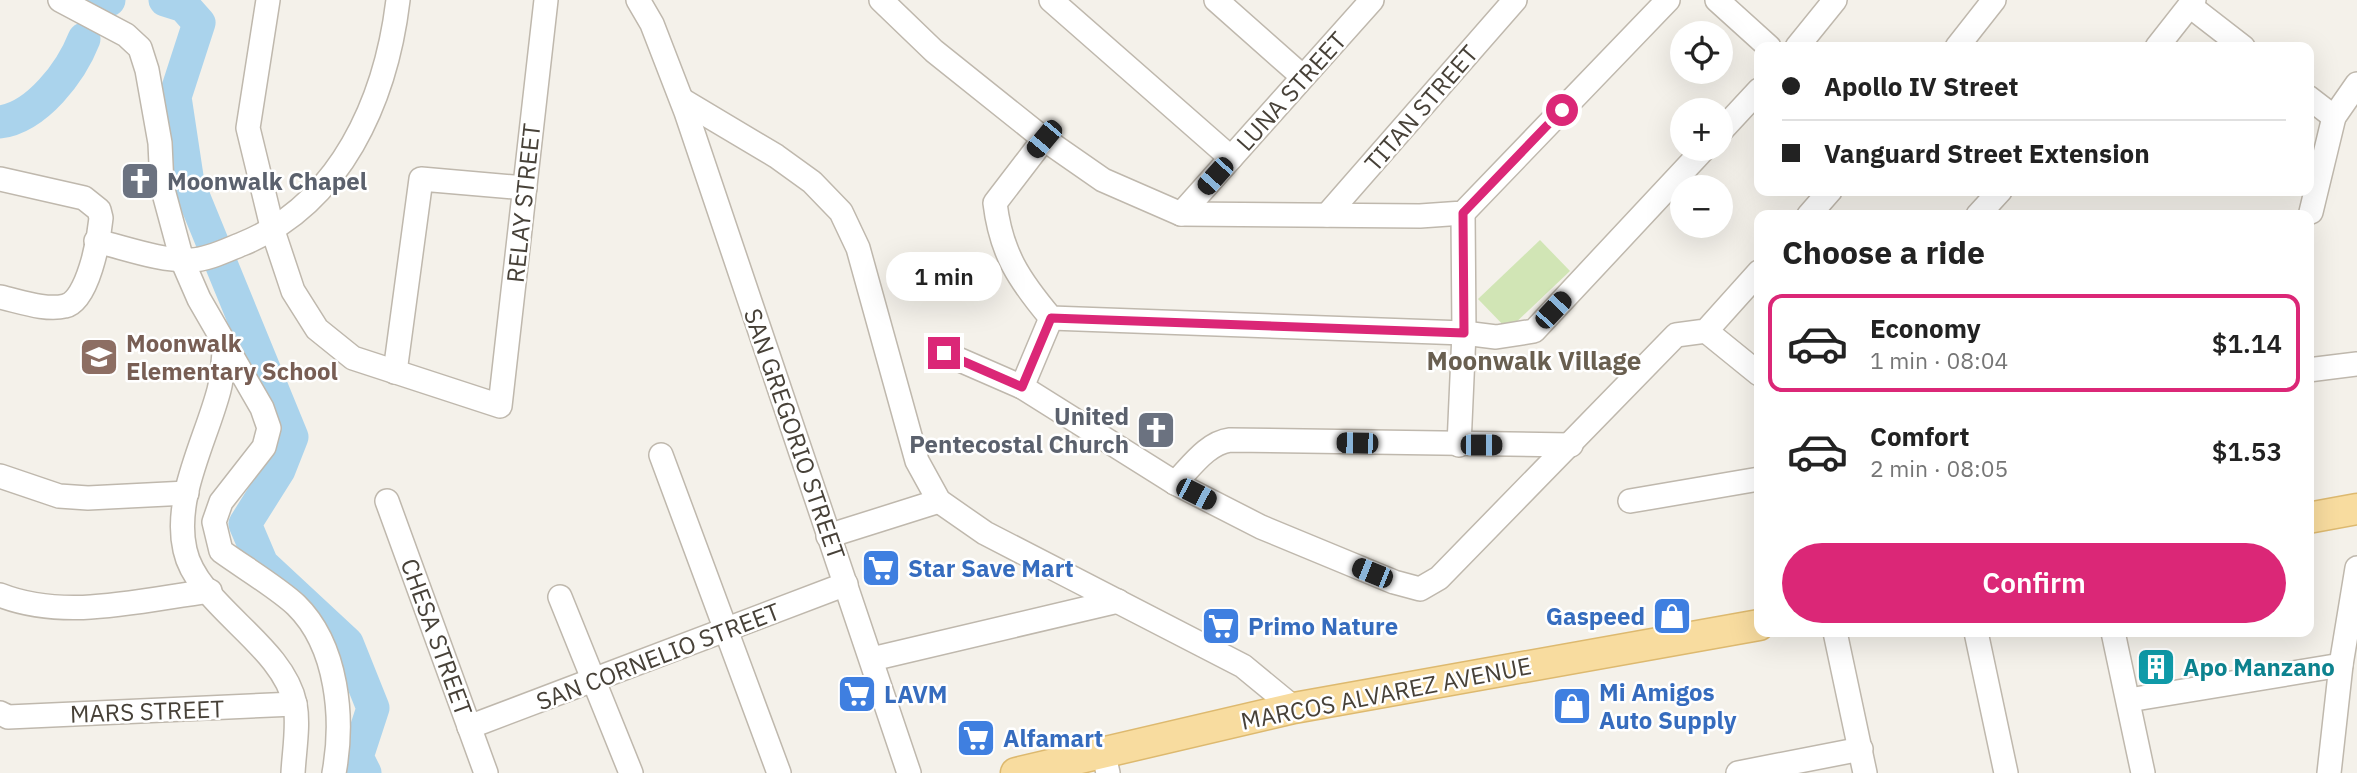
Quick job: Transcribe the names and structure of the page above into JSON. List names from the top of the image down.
{
  "streets": {
    "main road": ["MARCOS ALVAREZ AVENUE"],
    "street": [
      "LUNA STREET",
      "TITAN STREET",
      "RELAY STREET",
      "SAN GREGORIO STREET",
      "CHESA STREET",
      "SAN CORNELIO STREET",
      "MARS STREET"
    ]
  },
  "crossings": [
    ["SAN GREGORIO STREET", "SAN CORNELIO STREET"],
    ["CHESA STREET", "SAN CORNELIO STREET"]
  ],
  "districts": ["Moonwalk Village"],
  "places": {
    "church": ["Moonwalk Chapel", "United Pentecostal Church"],
    "school or university": ["Moonwalk Elementary School"],
    "supermarket": [
      "Star Save Mart",
      "Primo Nature",
      "LAVM",
      "Alfamart"
    ],
    "shop": ["Gaspeed", "Mi Amigos Auto Supply"],
    "building": ["Apo Manzano"]
  },
  "page": {
    "map_buttons": ["+", "−"],
    "banner": ["Apollo IV Street", "Vanguard Street Extension"],
    "heading": "Choose a ride",
    "bubble": "1 min",
    "list": [
      {
        "name": "Economy",
        "note": "1 min · 08:04",
        "value": "$1.14"
      },
      {
        "name": "Comfort",
        "note": "2 min · 08:05",
        "value": "$1.53"
      }
    ],
    "buttons": "Confirm"
  }
}
